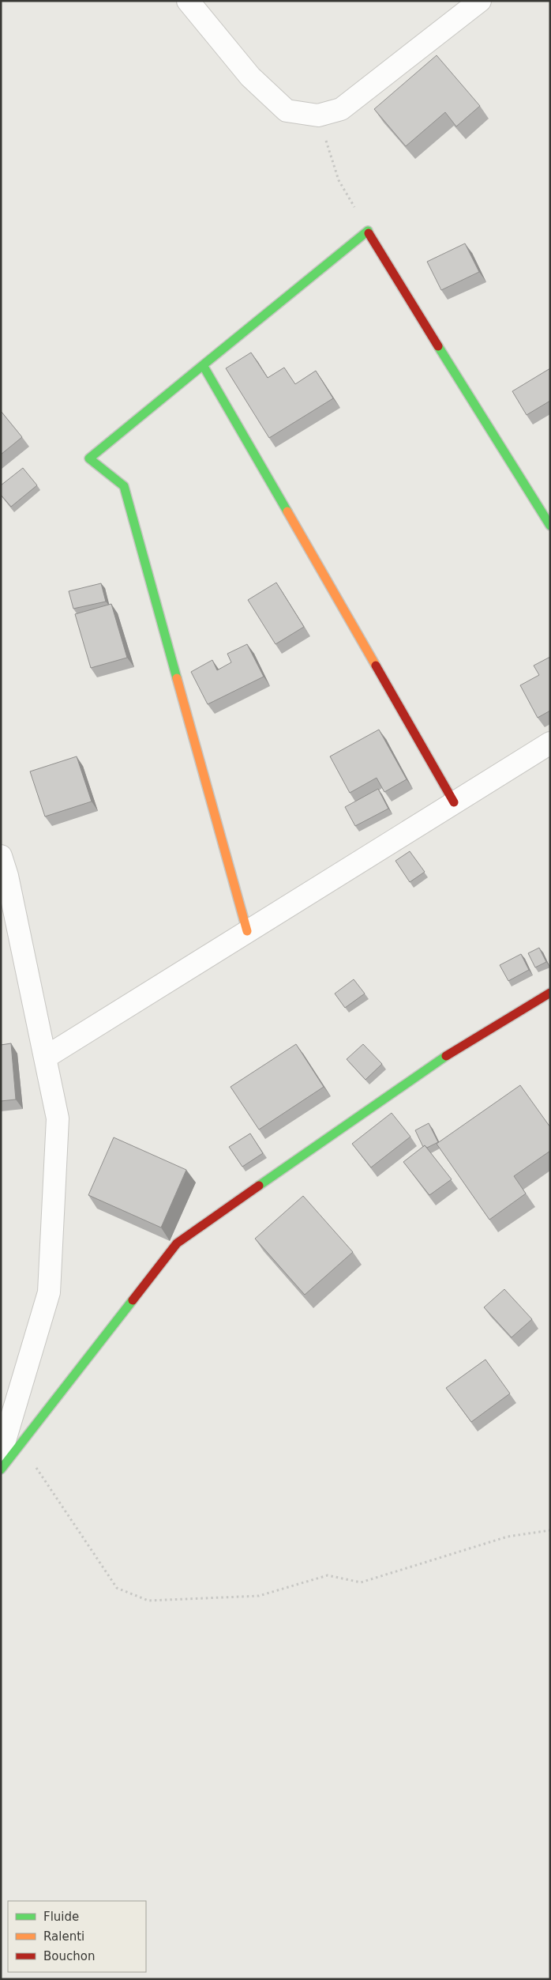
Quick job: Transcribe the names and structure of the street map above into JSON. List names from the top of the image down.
{
  "legend": ["Fluide", "Ralenti", "Bouchon"]
}
